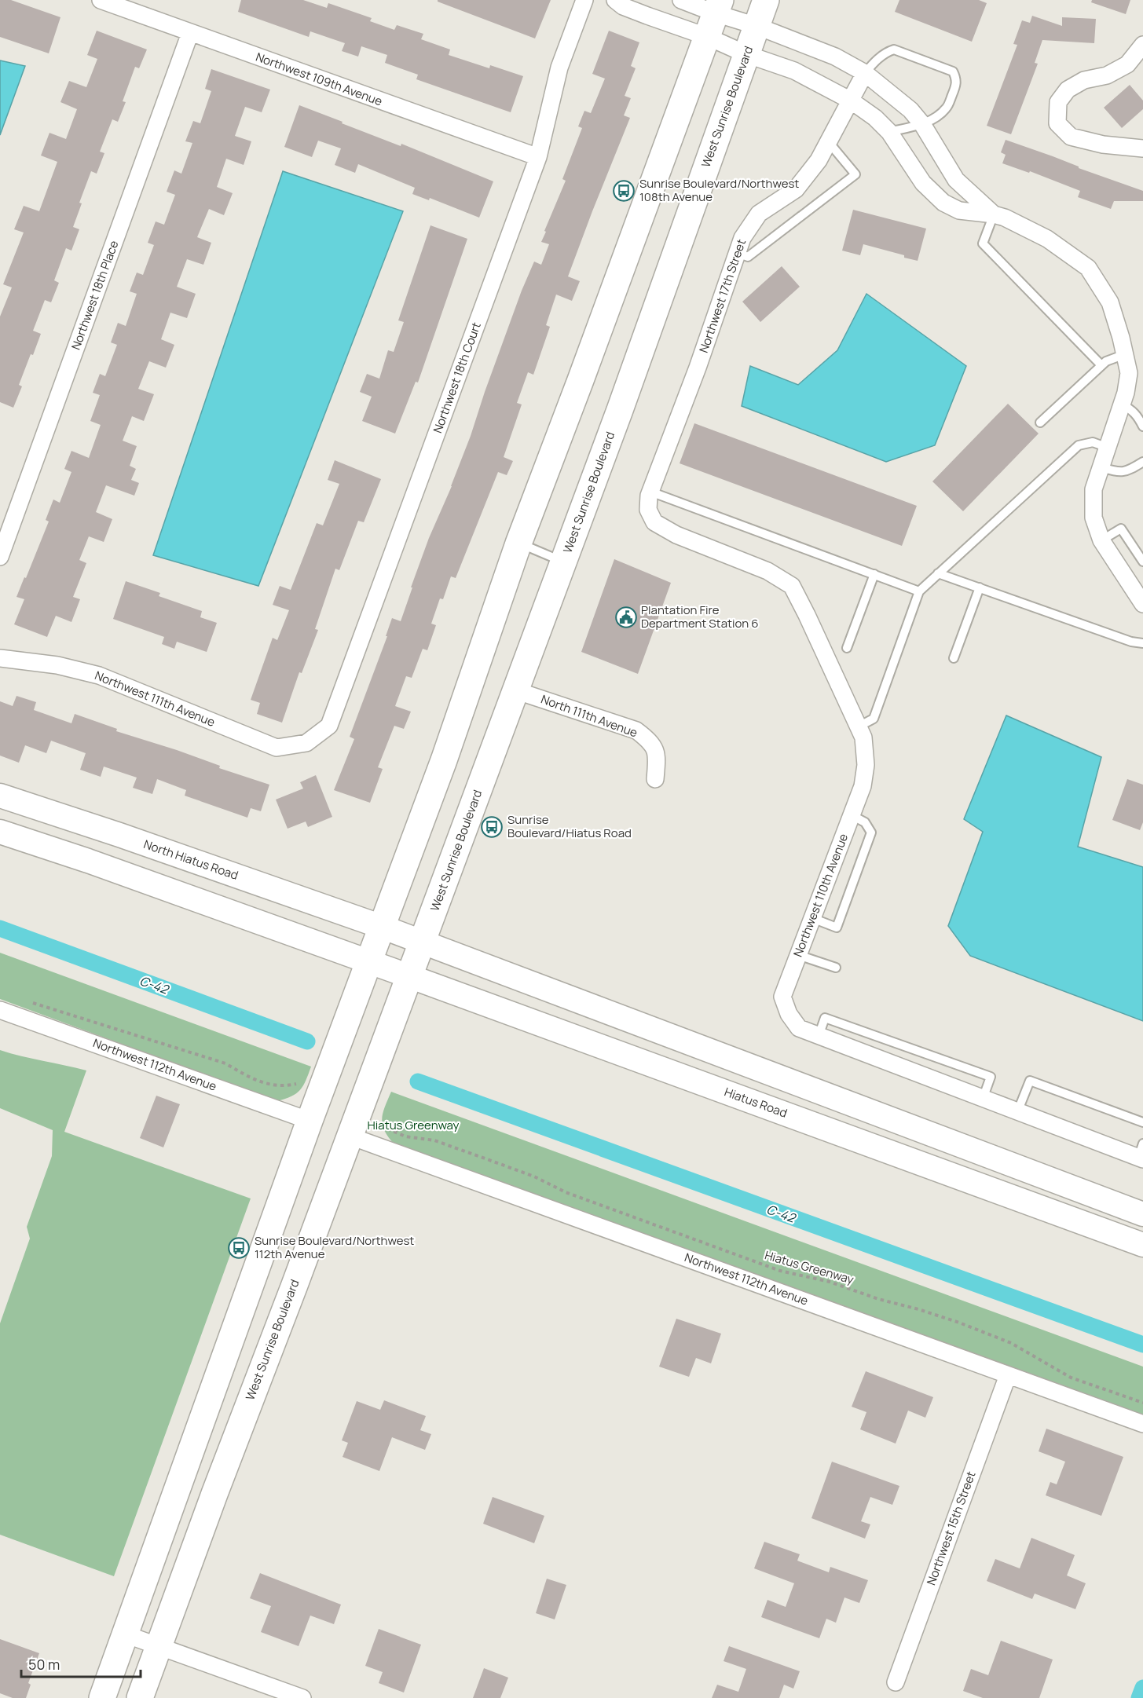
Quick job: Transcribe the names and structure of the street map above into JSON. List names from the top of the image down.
{
  "streets": {
    "highway": ["West Sunrise Boulevard"],
    "main road": ["North Hiatus Road", "Hiatus Road"],
    "street": [
      "Northwest 109th Avenue",
      "Northwest 18th Place",
      "Northwest 17th Street",
      "Northwest 18th Court",
      "Northwest 111th Avenue",
      "North 111th Avenue",
      "Northwest 110th Avenue",
      "Northwest 112th Avenue",
      "Northwest 15th Street"
    ],
    "path": ["Hiatus Greenway"]
  },
  "crossings": [
    ["Northwest 109th Avenue", "Northwest 18th Place"],
    ["Northwest 109th Avenue", "Northwest 18th Court"],
    ["West Sunrise Boulevard", "North 111th Avenue"],
    ["West Sunrise Boulevard", "Northwest 112th Avenue"],
    ["West Sunrise Boulevard", "Hiatus Road"],
    ["Northwest 17th Street", "Northwest 110th Avenue"],
    ["Northwest 18th Court", "Northwest 111th Avenue"],
    ["Northwest 112th Avenue", "Northwest 15th Street"]
  ],
  "water": ["C-42"],
  "parks": ["Hiatus Greenway"],
  "places": {
    "bus stop": ["Sunrise Boulevard/Northwest 108th Avenue", "Sunrise Boulevard/Hiatus Road", "Sunrise Boulevard/Northwest 112th Avenue"],
    "public building": ["Plantation Fire Department Station 6"]
  },
  "scale_bar": "50 m"
}
